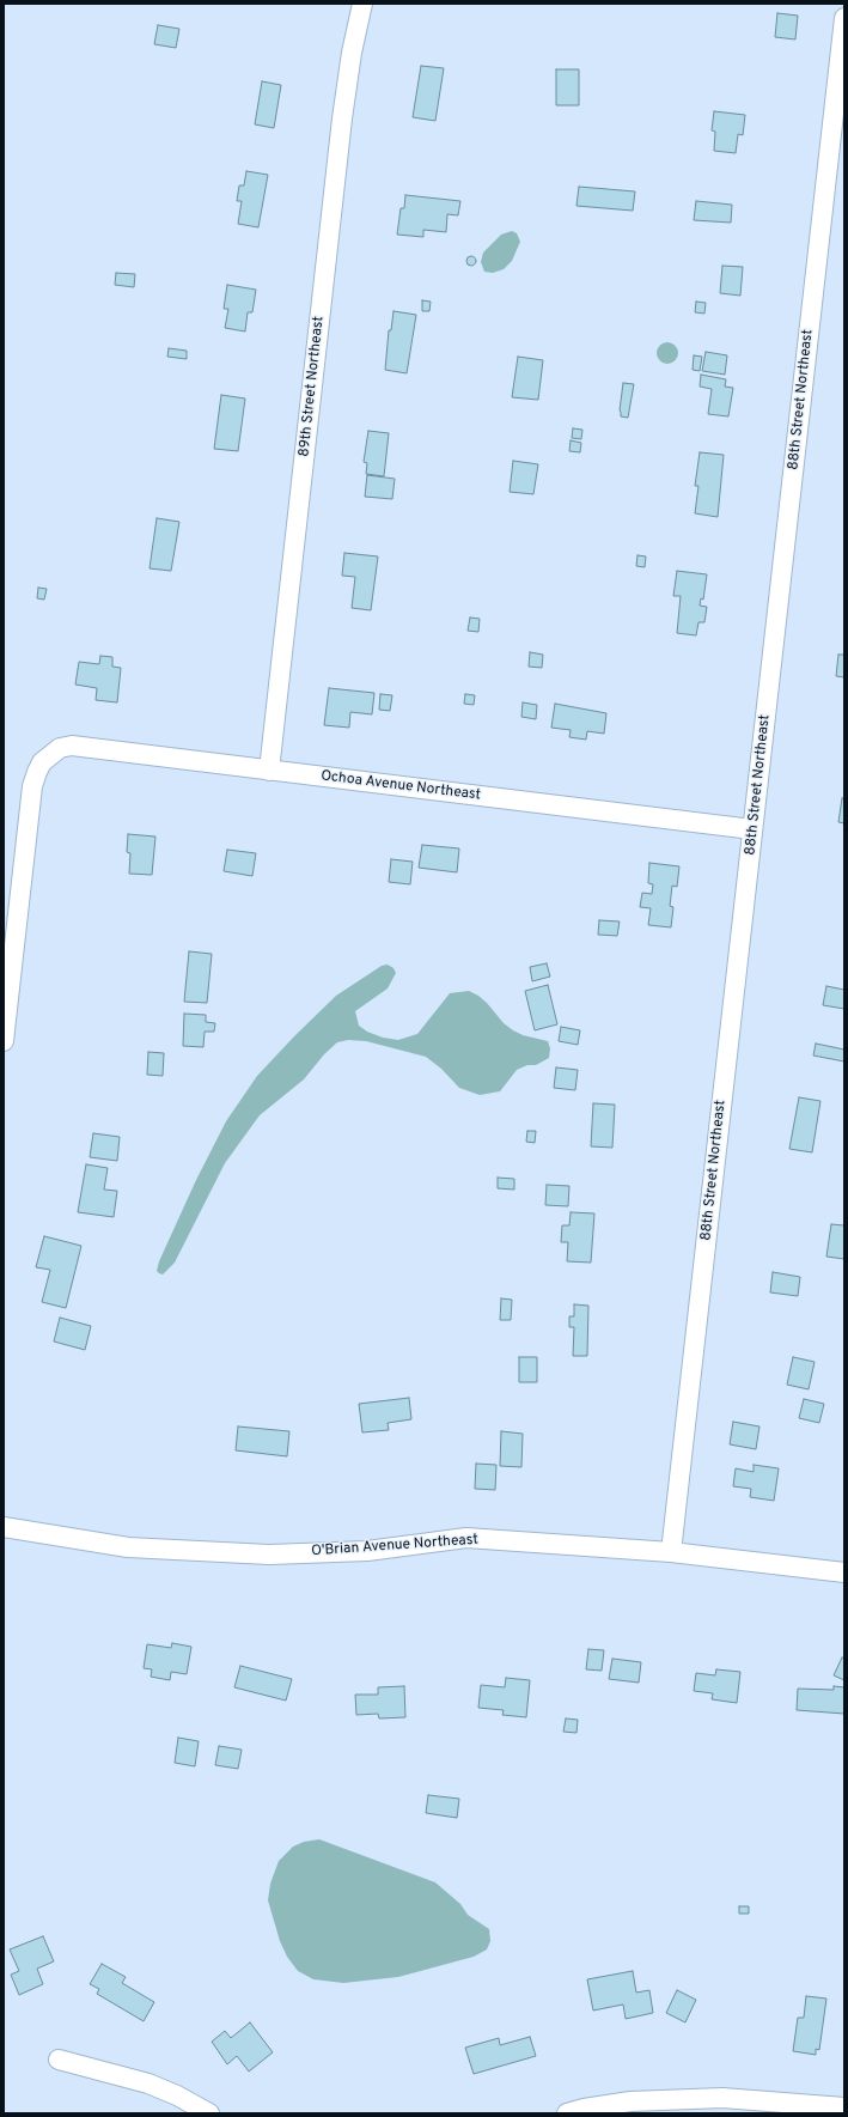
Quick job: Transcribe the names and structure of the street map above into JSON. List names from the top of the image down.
{
  "streets": {
    "street": [
      "89th Street Northeast",
      "88th Street Northeast",
      "Ochoa Avenue Northeast",
      "O'Brian Avenue Northeast"
    ]
  },
  "crossings": [
    ["89th Street Northeast", "Ochoa Avenue Northeast"],
    ["88th Street Northeast", "Ochoa Avenue Northeast"],
    ["88th Street Northeast", "O'Brian Avenue Northeast"]
  ]
}
